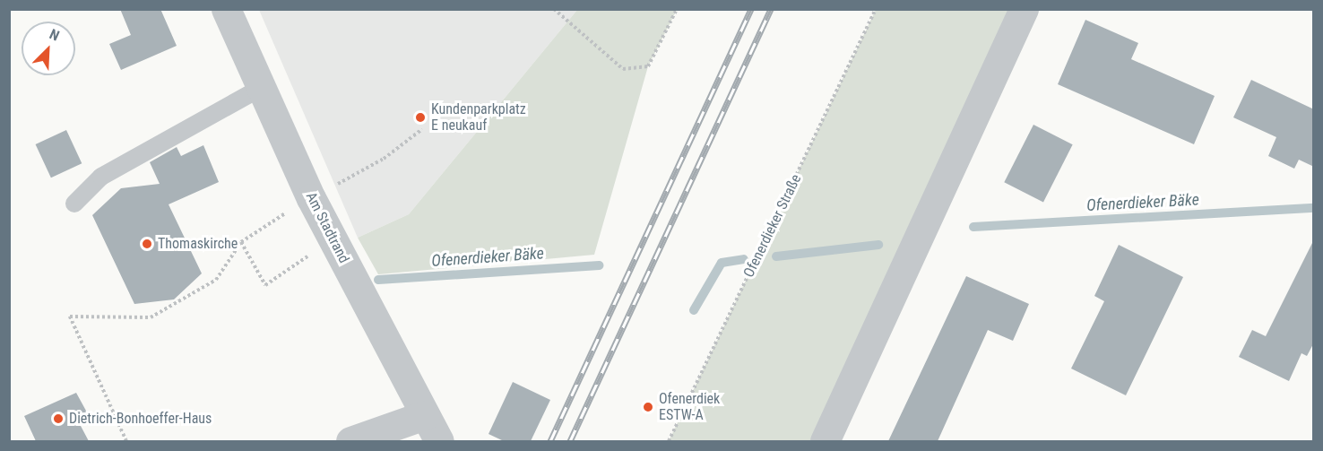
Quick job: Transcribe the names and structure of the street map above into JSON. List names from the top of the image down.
{
  "streets": {
    "street": ["Am Stadtrand"],
    "path": ["Ofenerdieker Straße"]
  },
  "water": ["Ofenerdieker Bäke"],
  "places": [
    "Kundenparkplatz E neukauf",
    "Thomaskirche",
    "Ofenerdiek ESTW-A",
    "Dietrich-Bonhoeffer-Haus"
  ],
  "north": "top right"
}
